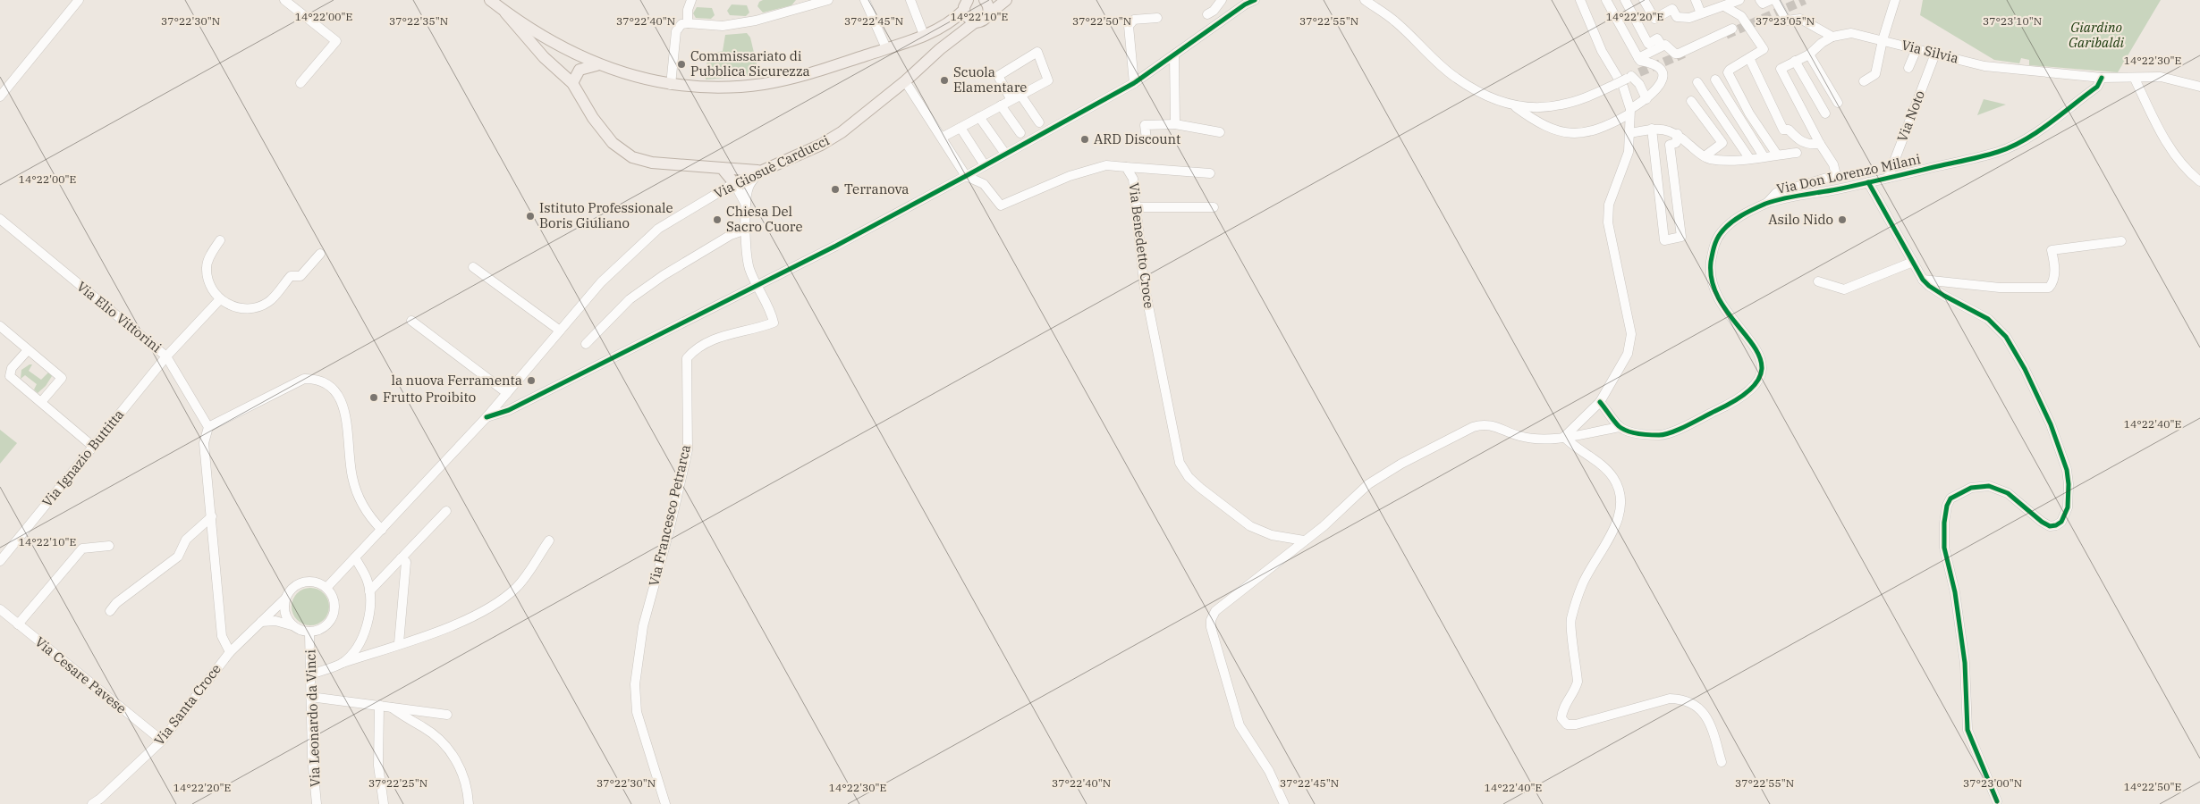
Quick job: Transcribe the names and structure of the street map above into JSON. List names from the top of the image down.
{
  "streets": {
    "main road": ["Via Giosuè Carducci"],
    "street": [
      "Via Silvia",
      "Via Noto",
      "Via Don Lorenzo Milani",
      "Via Benedetto Croce",
      "Via Elio Vittorini",
      "Via Ignazio Buttitta",
      "Via Francesco Petrarca",
      "Via Cesare Pavese",
      "Via Santa Croce",
      "Via Leonardo da Vinci"
    ]
  },
  "crossings": [
    ["Via Silvia", "Via Noto"],
    ["Via Silvia", "Via Don Lorenzo Milani"],
    ["Via Noto", "Via Don Lorenzo Milani"],
    ["Via Giosuè Carducci", "Via Francesco Petrarca"],
    ["Via Elio Vittorini", "Via Ignazio Buttitta"],
    ["Via Cesare Pavese", "Via Santa Croce"],
    ["Via Santa Croce", "Via Leonardo da Vinci"]
  ],
  "parks": ["Giardino Garibaldi"],
  "places": [
    "Commissariato di Pubblica Sicurezza",
    "Scuola Elamentare",
    "ARD Discount",
    "Terranova",
    "Istituto Professionale Boris Giuliano",
    "Chiesa Del Sacro Cuore",
    "Asilo Nido",
    "la nuova Ferramenta",
    "Frutto Proibito"
  ],
  "coordinates": [
    "14°22'00\"E",
    "14°22'10\"E",
    "14°22'20\"E",
    "37°22'30\"N",
    "37°22'35\"N",
    "37°22'40\"N",
    "37°22'45\"N",
    "37°22'50\"N",
    "37°22'55\"N",
    "37°23'05\"N",
    "37°23'10\"N",
    "14°22'30\"E",
    "14°22'40\"E",
    "37°22'25\"N",
    "37°23'00\"N",
    "14°22'50\"E"
  ]
}
